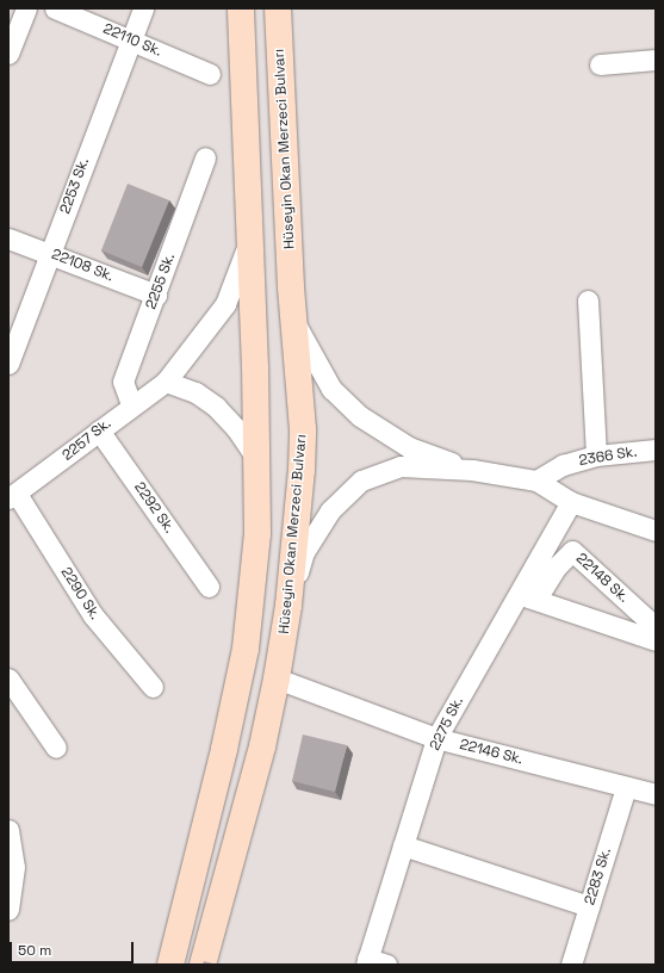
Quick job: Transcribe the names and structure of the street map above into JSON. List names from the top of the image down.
{
  "streets": {
    "main road": ["Hüseyin Okan Merzeci Bulvarı"],
    "street": [
      "22110 Sk.",
      "2253 Sk.",
      "22108 Sk.",
      "2255 Sk.",
      "2257 Sk.",
      "2366 Sk.",
      "2292 Sk.",
      "22148 Sk.",
      "2290 Sk.",
      "2275 Sk.",
      "22146 Sk.",
      "2283 Sk."
    ]
  },
  "crossings": [
    ["22110 Sk.", "2253 Sk."],
    ["Hüseyin Okan Merzeci Bulvarı", "22146 Sk."],
    ["2253 Sk.", "22108 Sk."],
    ["22108 Sk.", "2255 Sk."],
    ["2255 Sk.", "2257 Sk."],
    ["2257 Sk.", "2292 Sk."],
    ["2257 Sk.", "2290 Sk."],
    ["22148 Sk.", "2275 Sk."],
    ["2275 Sk.", "22146 Sk."],
    ["22146 Sk.", "2283 Sk."]
  ],
  "scale_bar": "50 m"
}
